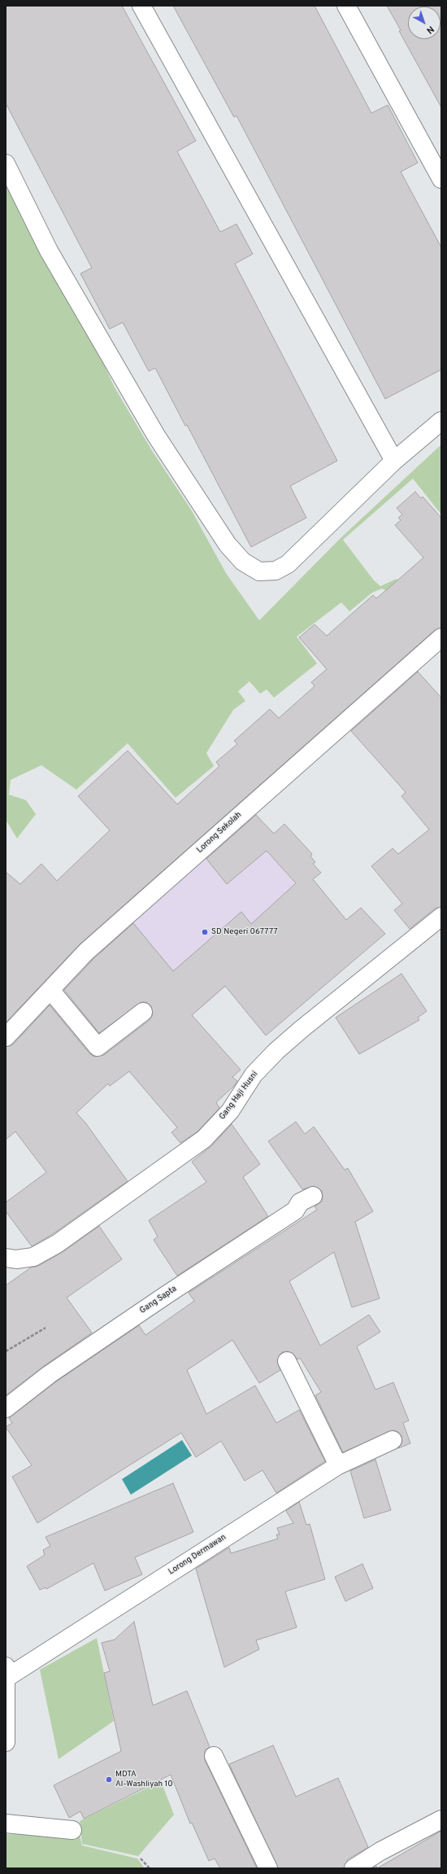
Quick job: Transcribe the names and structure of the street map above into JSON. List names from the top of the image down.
{
  "streets": {
    "street": [
      "Lorong Sekolah",
      "Gang Haji Husni",
      "Gang Sapta",
      "Lorong Dermawan"
    ]
  },
  "places": ["SD Negeri 067777", "MDTA Al-Washliyah 10"],
  "north": "bottom right"
}
